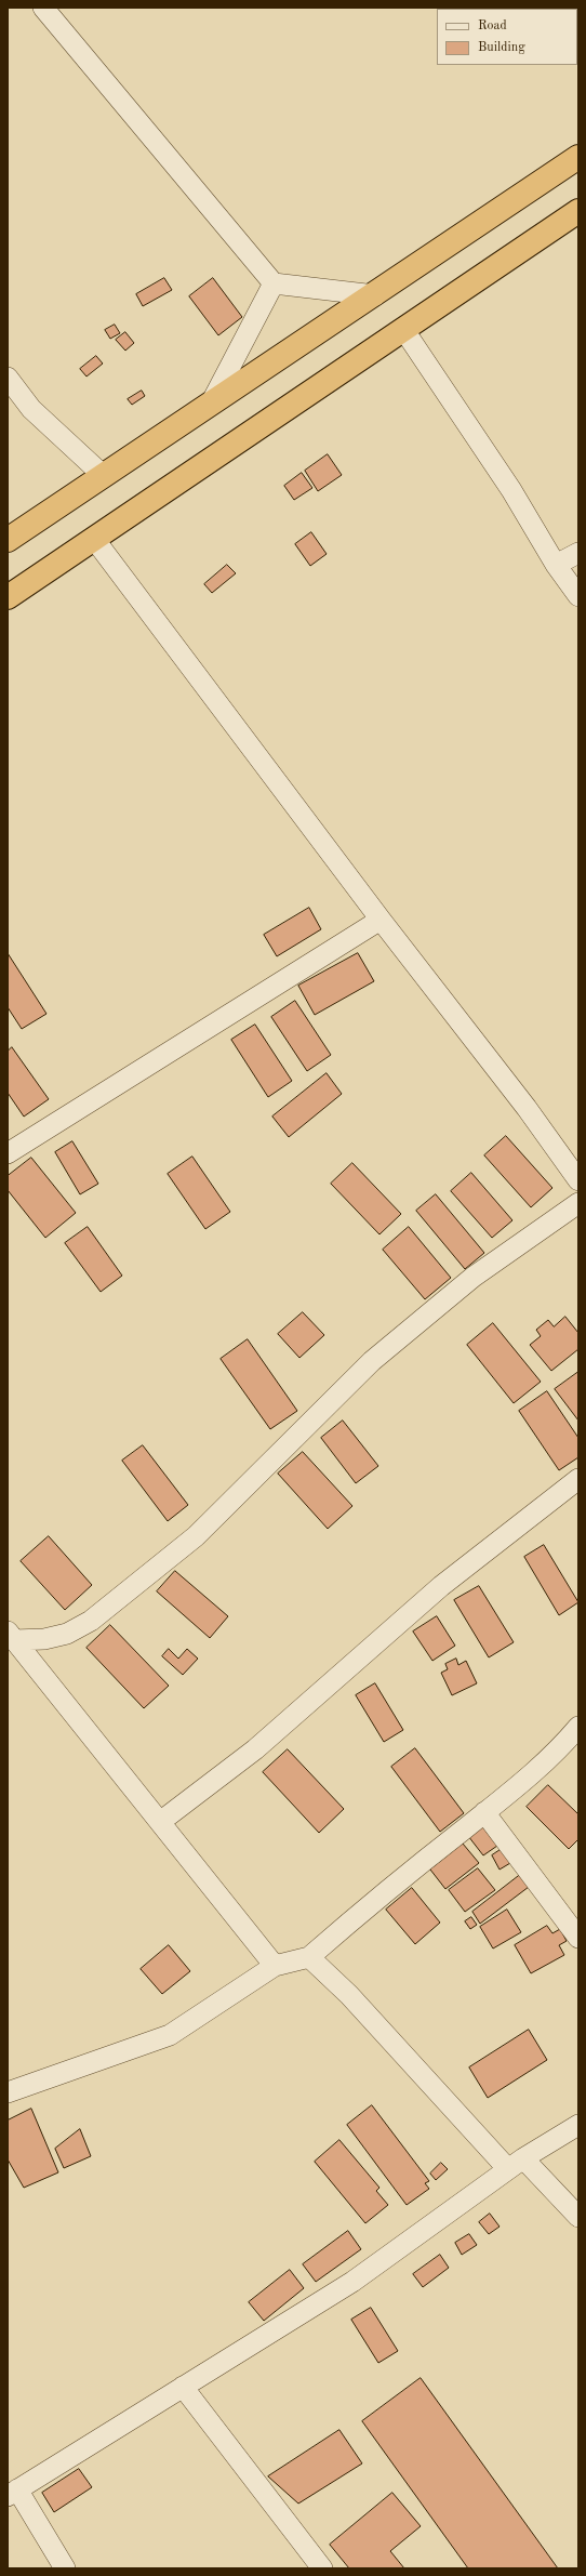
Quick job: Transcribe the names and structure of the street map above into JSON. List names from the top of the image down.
{
  "legend": ["Road", "Building"]
}
